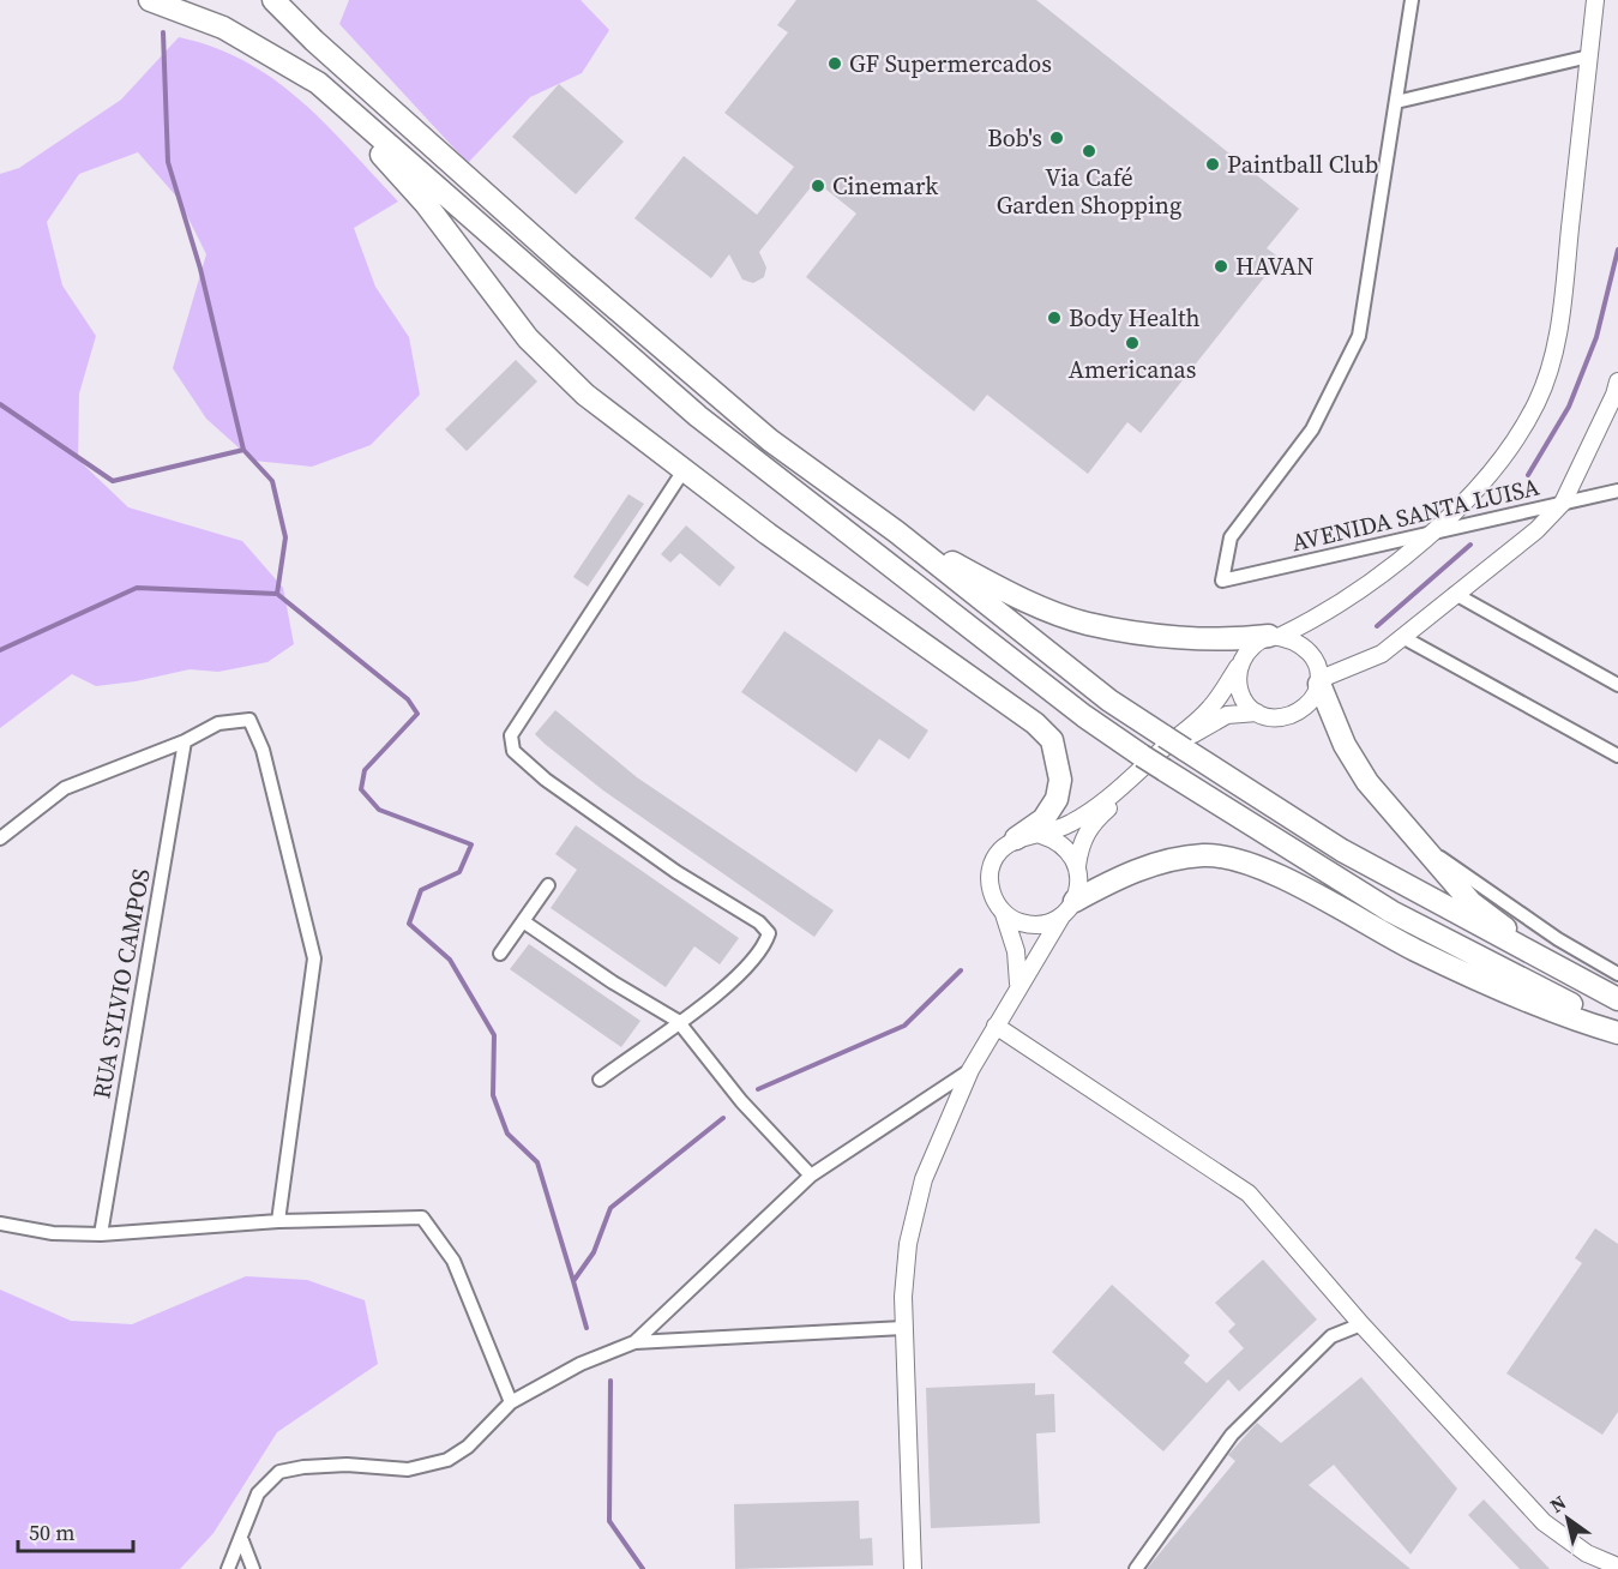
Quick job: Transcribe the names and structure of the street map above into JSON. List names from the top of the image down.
{
  "streets": {
    "street": ["AVENIDA SANTA LUISA", "RUA SYLVIO CAMPOS"]
  },
  "places": [
    "GF Supermercados",
    "Bob's",
    "Via Café Garden Shopping",
    "Paintball Club",
    "Cinemark",
    "HAVAN",
    "Body Health",
    "Americanas"
  ],
  "scale_bar": "50 m",
  "north": "top left"
}
